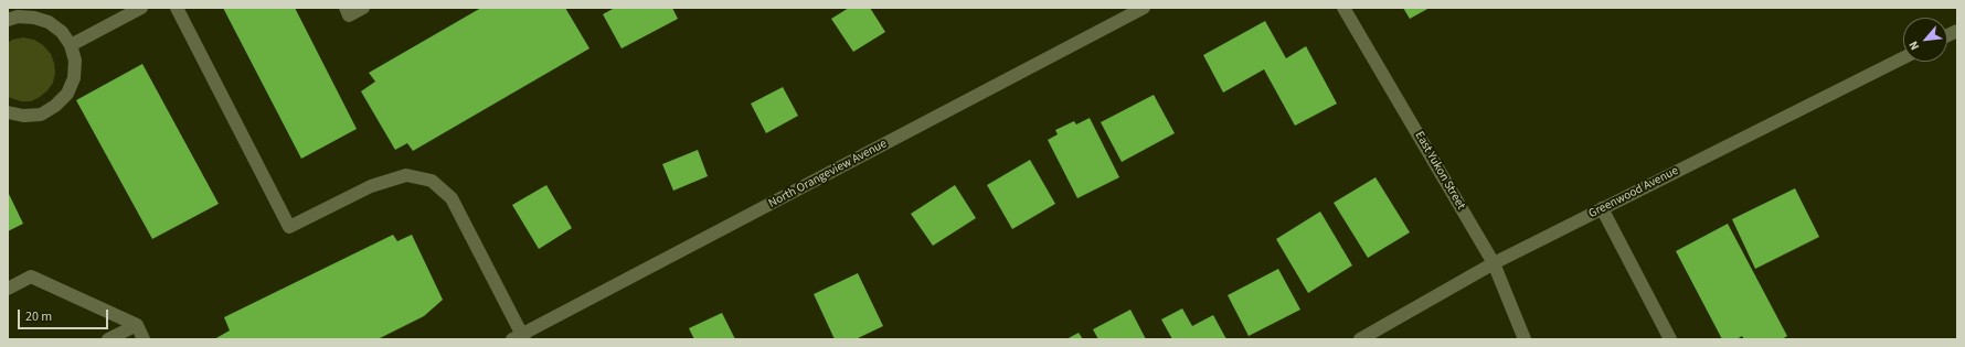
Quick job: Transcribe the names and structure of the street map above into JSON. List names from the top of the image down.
{
  "streets": {
    "street": ["East Yukon Street", "North Orangeview Avenue", "Greenwood Avenue"]
  },
  "crossings": [
    ["East Yukon Street", "Greenwood Avenue"]
  ],
  "scale_bar": "20 m",
  "north": "bottom left"
}
